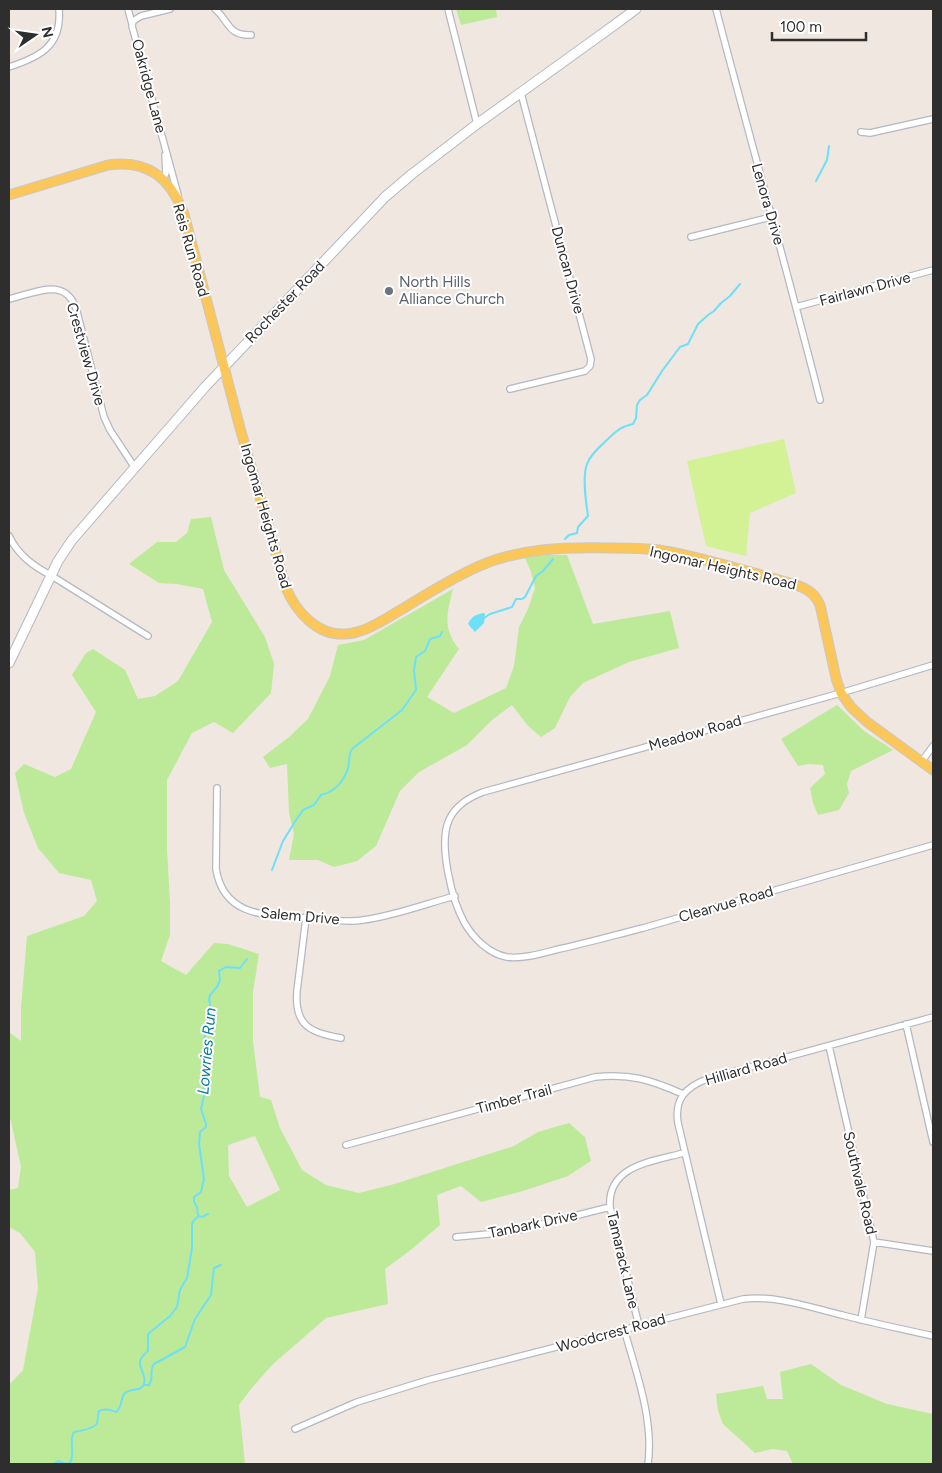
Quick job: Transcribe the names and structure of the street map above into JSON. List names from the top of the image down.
{
  "streets": {
    "main road": ["Reis Run Road", "Ingomar Heights Road"],
    "street": [
      "Oakridge Lane",
      "Lenora Drive",
      "Duncan Drive",
      "Fairlawn Drive",
      "Rochester Road",
      "Crestview Drive",
      "Meadow Road",
      "Clearvue Road",
      "Salem Drive",
      "Hilliard Road",
      "Timber Trail",
      "Southvale Road",
      "Tanbark Drive",
      "Tamarack Lane",
      "Woodcrest Road"
    ]
  },
  "crossings": [
    ["Oakridge Lane", "Reis Run Road"],
    ["Lenora Drive", "Fairlawn Drive"],
    ["Reis Run Road", "Rochester Road"],
    ["Reis Run Road", "Ingomar Heights Road"],
    ["Duncan Drive", "Rochester Road"],
    ["Rochester Road", "Crestview Drive"],
    ["Rochester Road", "Ingomar Heights Road"],
    ["Ingomar Heights Road", "Meadow Road"],
    ["Meadow Road", "Clearvue Road"],
    ["Meadow Road", "Salem Drive"],
    ["Clearvue Road", "Salem Drive"],
    ["Hilliard Road", "Timber Trail"],
    ["Hilliard Road", "Southvale Road"],
    ["Southvale Road", "Woodcrest Road"],
    ["Tanbark Drive", "Tamarack Lane"],
    ["Tamarack Lane", "Woodcrest Road"]
  ],
  "water": ["Lowries Run"],
  "places": ["North Hills Alliance Church"],
  "scale_bar": "100 m",
  "north": "right"
}
